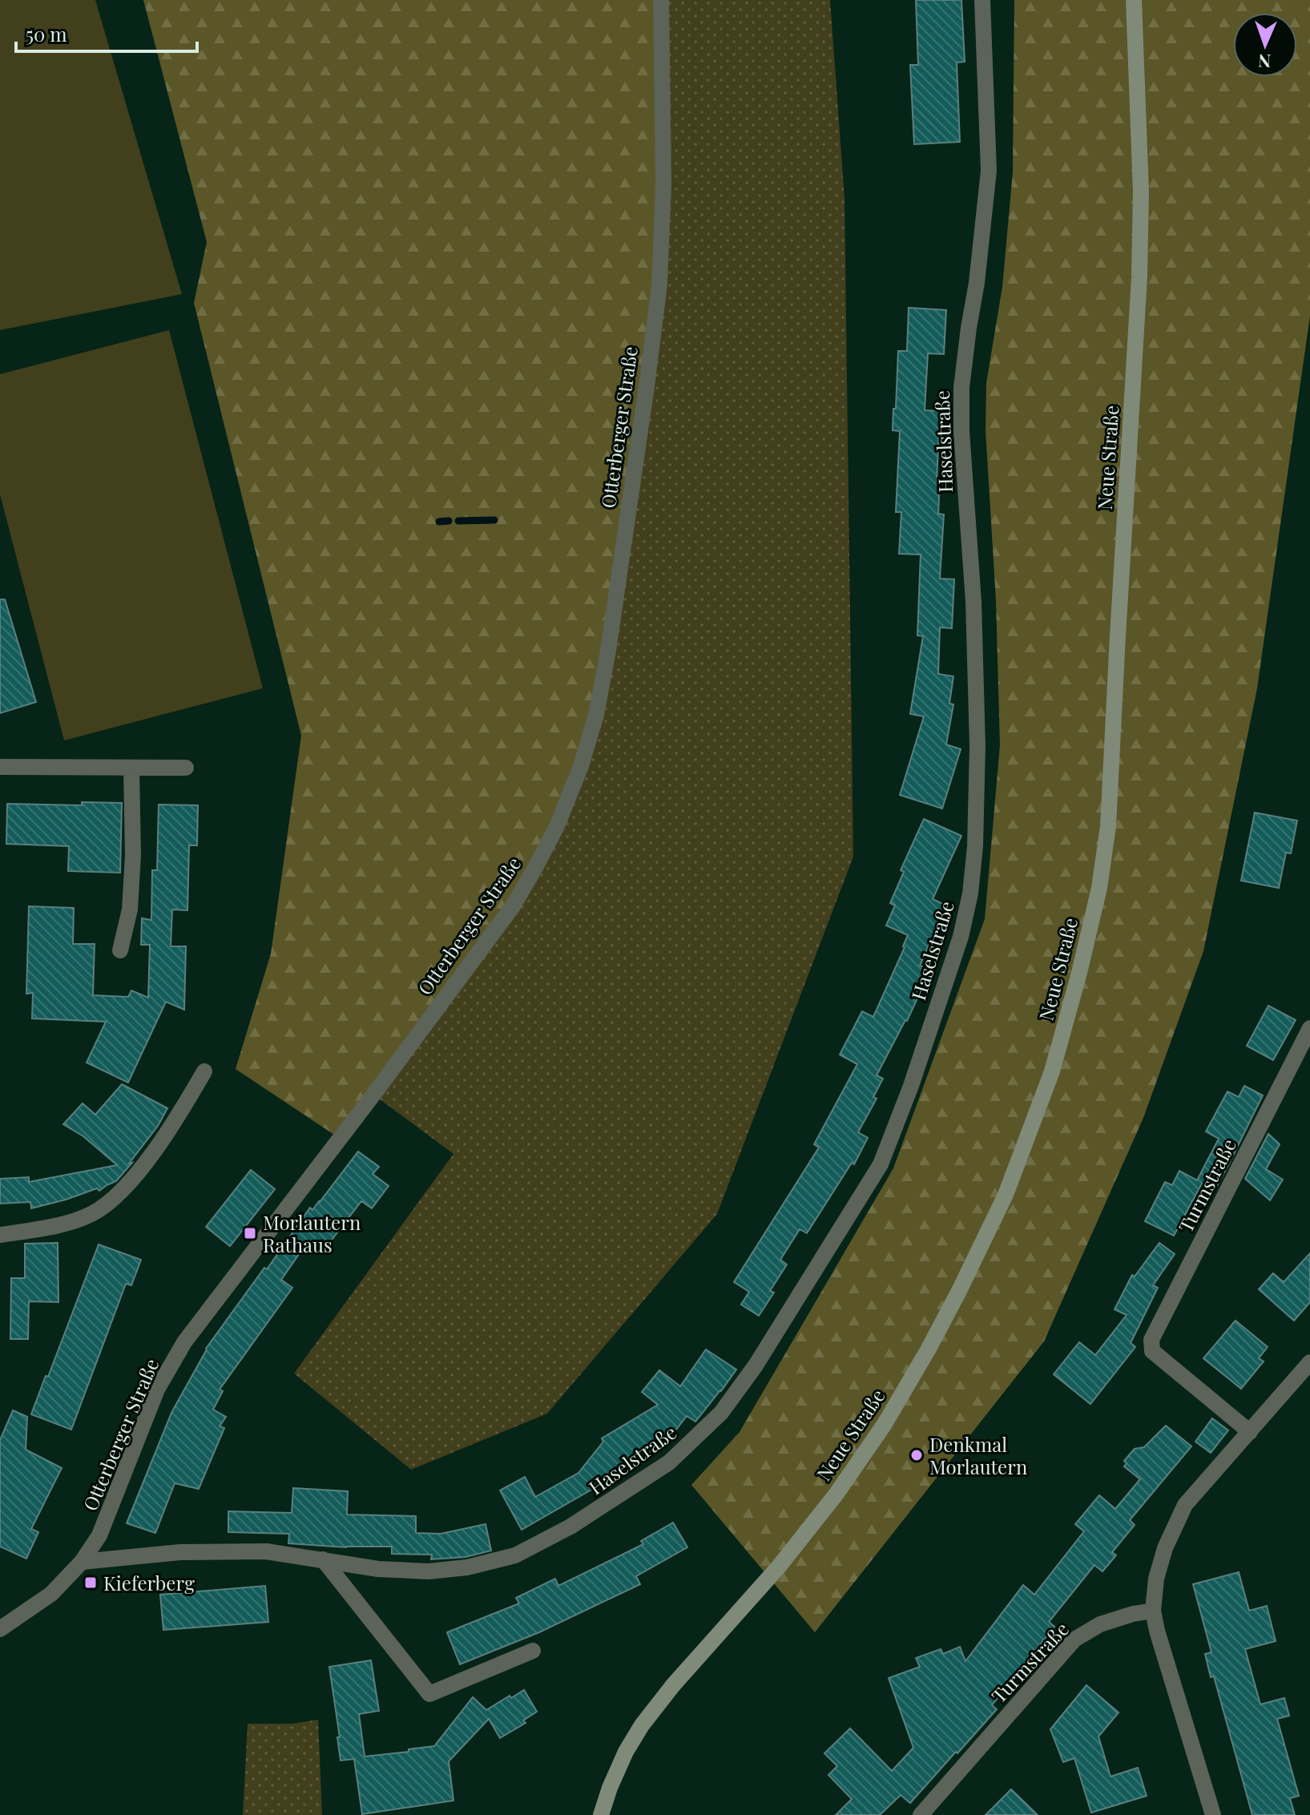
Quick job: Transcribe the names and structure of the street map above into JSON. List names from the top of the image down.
{
  "streets": {
    "main road": ["Neue Straße"],
    "street": ["Otterberger Straße", "Haselstraße", "Turmstraße"]
  },
  "crossings": [
    ["Otterberger Straße", "Haselstraße"]
  ],
  "places": {
    "transit": ["Morlautern Rathaus", "Kieferberg"],
    "other": ["Denkmal Morlautern"]
  },
  "scale_bar": "50 m",
  "north": "bottom"
}
